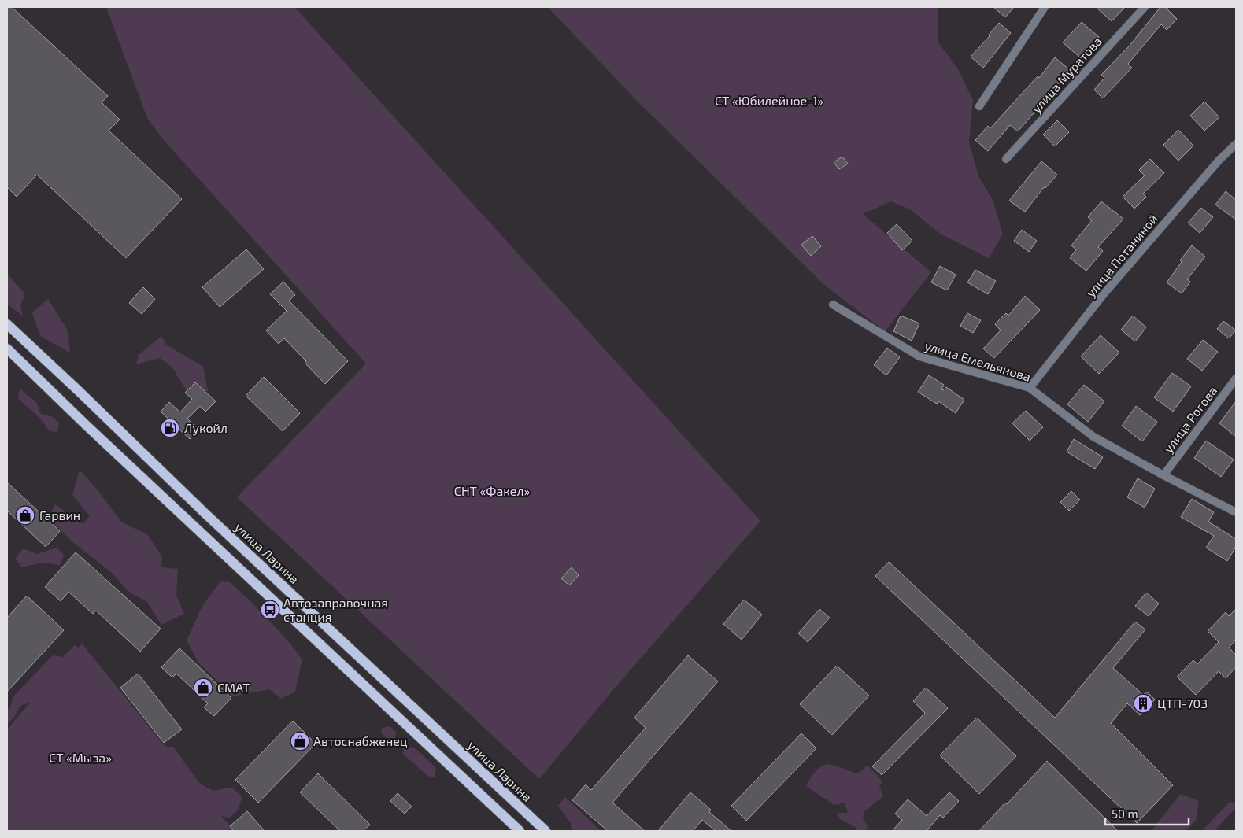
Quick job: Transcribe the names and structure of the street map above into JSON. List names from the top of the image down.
{
  "streets": {
    "main road": ["улица Ларина"],
    "street": [
      "улица Муратова",
      "улица Потаниной",
      "улица Емельянова",
      "улица Рогова"
    ]
  },
  "crossings": [
    ["улица Потаниной", "улица Емельянова"],
    ["улица Емельянова", "улица Рогова"]
  ],
  "parks": ["СТ «Юбилейное-1»", "СНТ «Факел»", "СТ «Мыза»"],
  "places": {
    "fuel station": ["Лукойл"],
    "shop": ["Гарвин", "СМАТ", "Автоснабженец"],
    "bus stop": ["Автозаправочная станция"],
    "building": ["ЦТП-703"]
  },
  "scale_bar": "50 m"
}
